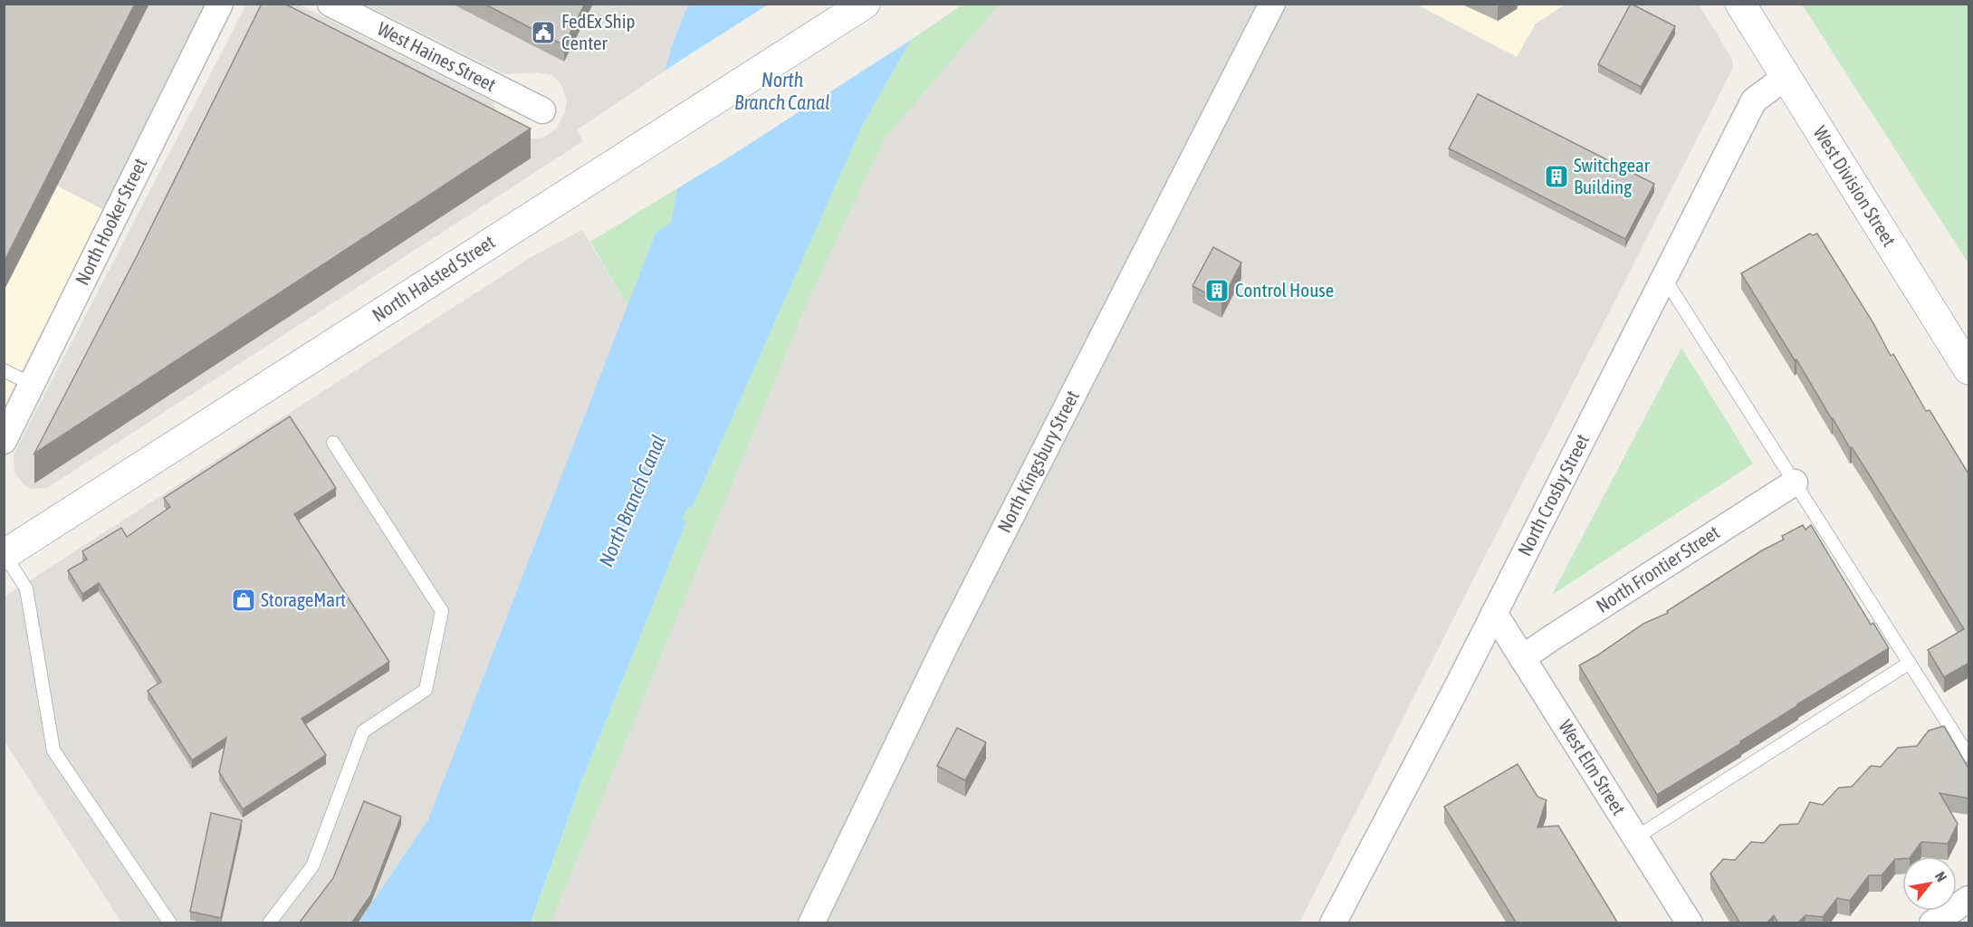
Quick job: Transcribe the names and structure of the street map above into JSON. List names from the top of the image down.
{
  "streets": {
    "main road": ["West Division Street", "North Halsted Street"],
    "street": [
      "West Haines Street",
      "North Hooker Street",
      "North Kingsbury Street",
      "North Crosby Street",
      "North Frontier Street",
      "West Elm Street"
    ]
  },
  "crossings": [
    ["West Division Street", "North Crosby Street"],
    ["North Crosby Street", "West Elm Street"],
    ["North Frontier Street", "West Elm Street"]
  ],
  "water": ["North Branch Canal"],
  "places": {
    "public building": ["FedEx Ship Center"],
    "building": ["Switchgear Building", "Control House"],
    "shop": ["StorageMart"]
  },
  "north": "top right"
}
